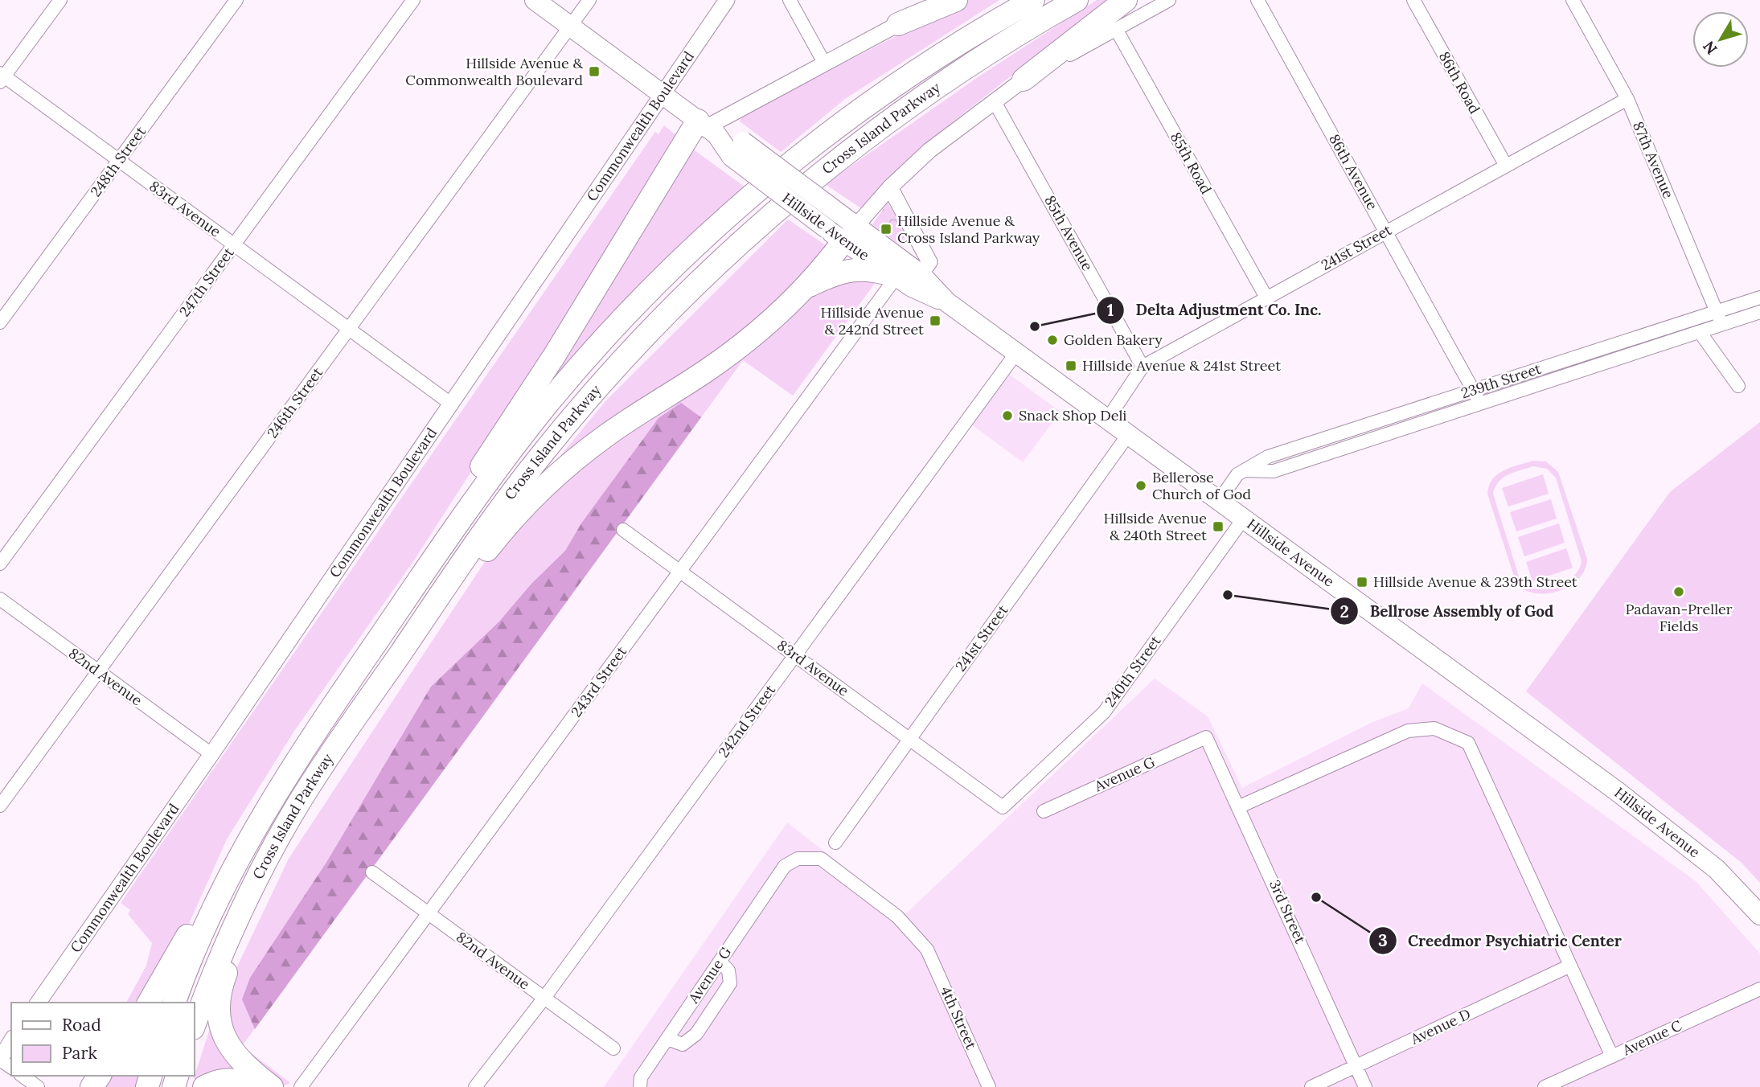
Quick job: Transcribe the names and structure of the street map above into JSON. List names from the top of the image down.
{
  "streets": {
    "highway": ["Cross Island Parkway"],
    "main road": ["Hillside Avenue"],
    "street": [
      "86th Road",
      "Commonwealth Boulevard",
      "87th Avenue",
      "248th Street",
      "85th Road",
      "86th Avenue",
      "83rd Avenue",
      "85th Avenue",
      "241st Street",
      "247th Street",
      "239th Street",
      "246th Street",
      "240th Street",
      "82nd Avenue",
      "243rd Street",
      "242nd Street",
      "Avenue G",
      "3rd Street",
      "4th Street",
      "Avenue D",
      "Avenue C"
    ]
  },
  "crossings": [
    ["86th Road", "241st Street"],
    ["Commonwealth Boulevard", "83rd Avenue"],
    ["Commonwealth Boulevard", "Hillside Avenue"],
    ["Commonwealth Boulevard", "82nd Avenue"],
    ["87th Avenue", "241st Street"],
    ["87th Avenue", "239th Street"],
    ["248th Street", "83rd Avenue"],
    ["85th Road", "241st Street"],
    ["86th Avenue", "241st Street"],
    ["86th Avenue", "239th Street"],
    ["83rd Avenue", "241st Street"],
    ["83rd Avenue", "247th Street"],
    ["83rd Avenue", "246th Street"],
    ["83rd Avenue", "240th Street"],
    ["83rd Avenue", "243rd Street"],
    ["83rd Avenue", "242nd Street"],
    ["Hillside Avenue", "241st Street"],
    ["Hillside Avenue", "239th Street"],
    ["Hillside Avenue", "246th Street"],
    ["Hillside Avenue", "240th Street"],
    ["Hillside Avenue", "243rd Street"],
    ["Hillside Avenue", "242nd Street"],
    ["85th Avenue", "241st Street"],
    ["246th Street", "82nd Avenue"],
    ["82nd Avenue", "243rd Street"],
    ["82nd Avenue", "242nd Street"],
    ["Avenue G", "3rd Street"],
    ["Avenue G", "4th Street"],
    ["3rd Street", "Avenue D"]
  ],
  "places": {
    "transit": [
      "Hillside Avenue & Commonwealth Boulevard",
      "Hillside Avenue & Cross Island Parkway",
      "Hillside Avenue & 242nd Street",
      "Hillside Avenue & 241st Street",
      "Hillside Avenue & 240th Street",
      "Hillside Avenue & 239th Street"
    ],
    "other": [
      "Delta Adjustment Co. Inc.",
      "Golden Bakery",
      "Snack Shop Deli",
      "Bellerose Church of God",
      "Padavan-Preller Fields",
      "Bellrose Assembly of God",
      "Creedmor Psychiatric Center"
    ]
  },
  "legend": ["Road", "Park"],
  "north": "bottom left"
}
